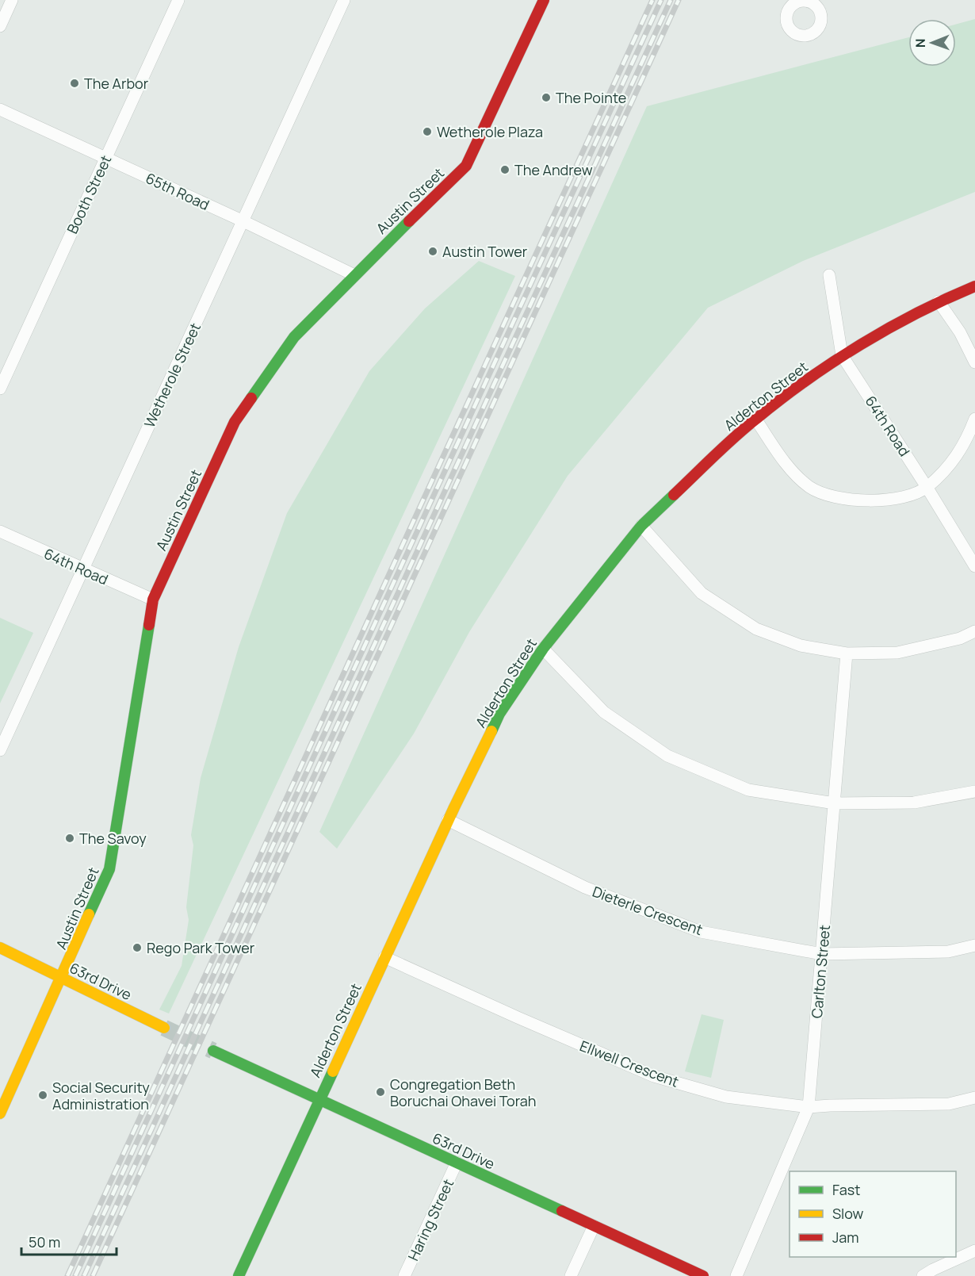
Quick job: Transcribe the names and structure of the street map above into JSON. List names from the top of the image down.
{
  "streets": {
    "street": [
      "65th Road",
      "Booth Street",
      "Austin Street",
      "Wetherole Street",
      "Alderton Street",
      "64th Road",
      "Dieterle Crescent",
      "Carlton Street",
      "63rd Drive",
      "Ellwell Crescent",
      "Haring Street"
    ]
  },
  "crossings": [
    ["65th Road", "Booth Street"],
    ["65th Road", "Austin Street"],
    ["65th Road", "Wetherole Street"],
    ["Austin Street", "64th Road"],
    ["Austin Street", "63rd Drive"],
    ["Wetherole Street", "64th Road"],
    ["Alderton Street", "64th Road"],
    ["Alderton Street", "Dieterle Crescent"],
    ["Alderton Street", "63rd Drive"],
    ["Alderton Street", "Ellwell Crescent"],
    ["Dieterle Crescent", "Carlton Street"],
    ["Carlton Street", "Ellwell Crescent"],
    ["63rd Drive", "Haring Street"]
  ],
  "places": [
    "The Arbor",
    "The Pointe",
    "Wetherole Plaza",
    "The Andrew",
    "Austin Tower",
    "The Savoy",
    "Rego Park Tower",
    "Congregation Beth Boruchai Ohavei Torah",
    "Social Security Administration"
  ],
  "legend": ["Fast", "Slow", "Jam"],
  "scale_bar": "50 m",
  "north": "left"
}
